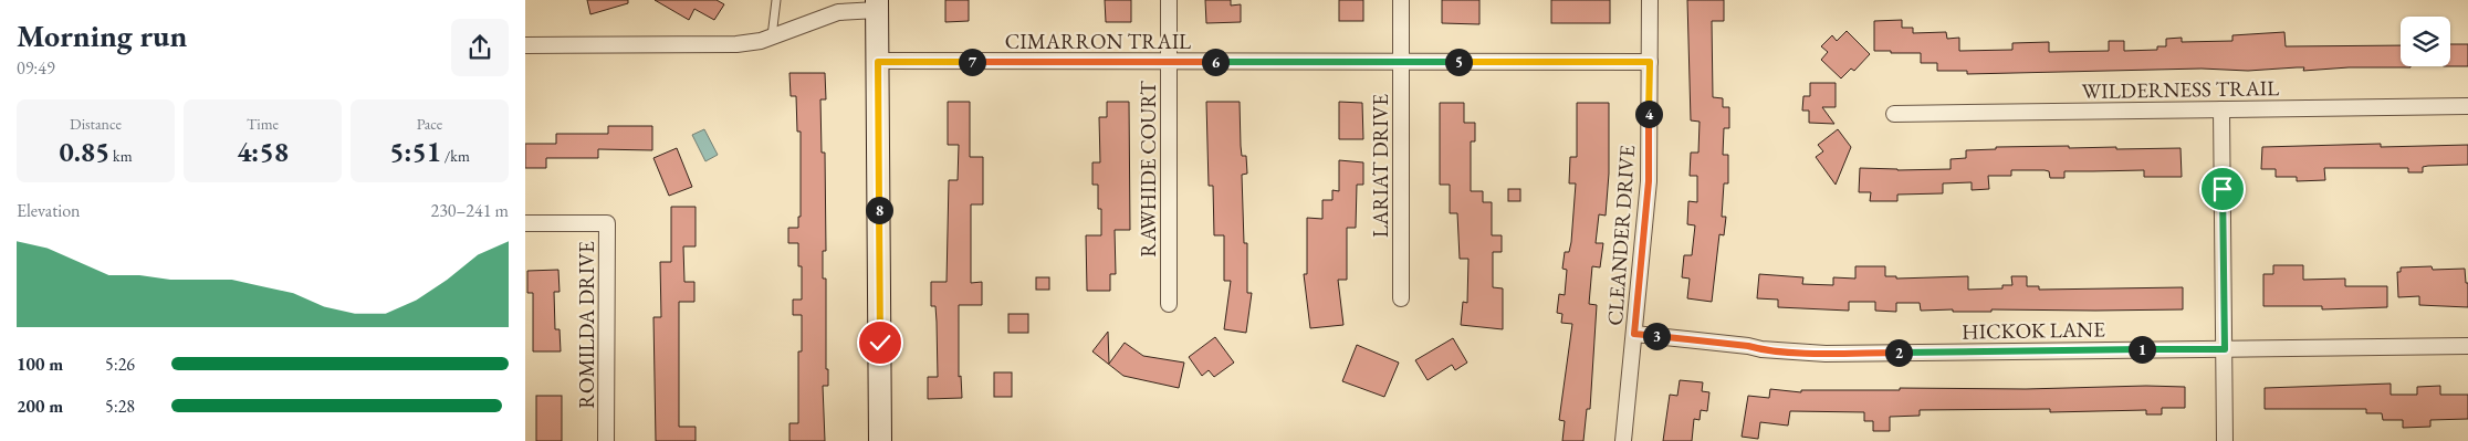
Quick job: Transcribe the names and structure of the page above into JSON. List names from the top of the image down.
{
  "streets": {
    "street": [
      "CIMARRON TRAIL",
      "WILDERNESS TRAIL",
      "LARIAT DRIVE",
      "RAWHIDE COURT",
      "CLEANDER DRIVE",
      "ROMILDA DRIVE",
      "HICKOK LANE"
    ]
  },
  "crossings": [
    ["CIMARRON TRAIL", "LARIAT DRIVE"],
    ["CIMARRON TRAIL", "RAWHIDE COURT"],
    ["CIMARRON TRAIL", "CLEANDER DRIVE"],
    ["CLEANDER DRIVE", "HICKOK LANE"]
  ],
  "page": {
    "heading": ["Morning run", "09:49"],
    "pins": [
      "5",
      "6",
      "7",
      "4",
      "8",
      "3",
      "1",
      "2"
    ],
    "stats": [
      ["Distance", "0.85 km"],
      ["Time", "4:58"],
      ["Pace", "5:51 /km"]
    ],
    "chart": ["Elevation", "230–241 m"],
    "list": [
      {
        "name": "100 m",
        "note": "5:26"
      },
      {
        "name": "200 m",
        "note": "5:28"
      }
    ]
  }
}
